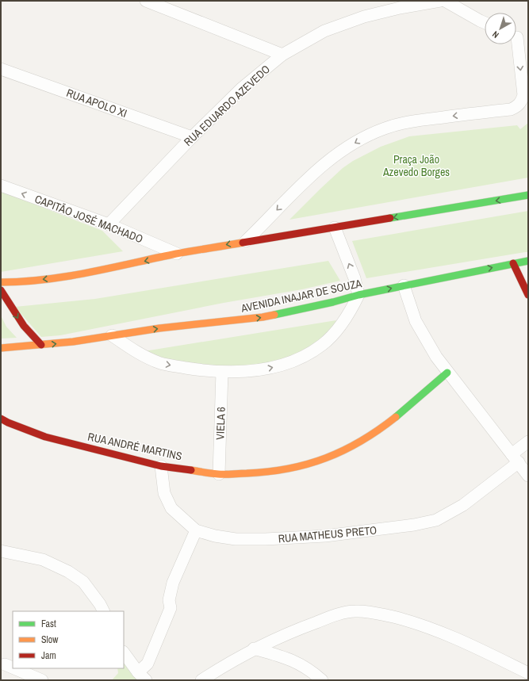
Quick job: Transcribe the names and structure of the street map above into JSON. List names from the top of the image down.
{
  "streets": {
    "main road": ["AVENIDA INAJAR DE SOUZA", "RUA ANDRÉ MARTINS"],
    "street": [
      "RUA APOLO XI",
      "RUA EDUARDO AZEVEDO",
      "CAPITÃO JOSÉ MACHADO",
      "VIELA 6",
      "RUA MATHEUS PRETO"
    ]
  },
  "crossings": [
    ["RUA APOLO XI", "RUA EDUARDO AZEVEDO"],
    ["RUA EDUARDO AZEVEDO", "CAPITÃO JOSÉ MACHADO"],
    ["VIELA 6", "RUA ANDRÉ MARTINS"],
    ["RUA ANDRÉ MARTINS", "RUA MATHEUS PRETO"]
  ],
  "one_way": ["CAPITÃO JOSÉ MACHADO", "AVENIDA INAJAR DE SOUZA"],
  "parks": ["Praça João Azevedo Borges"],
  "legend": ["Fast", "Slow", "Jam"],
  "north": "bottom left"
}
